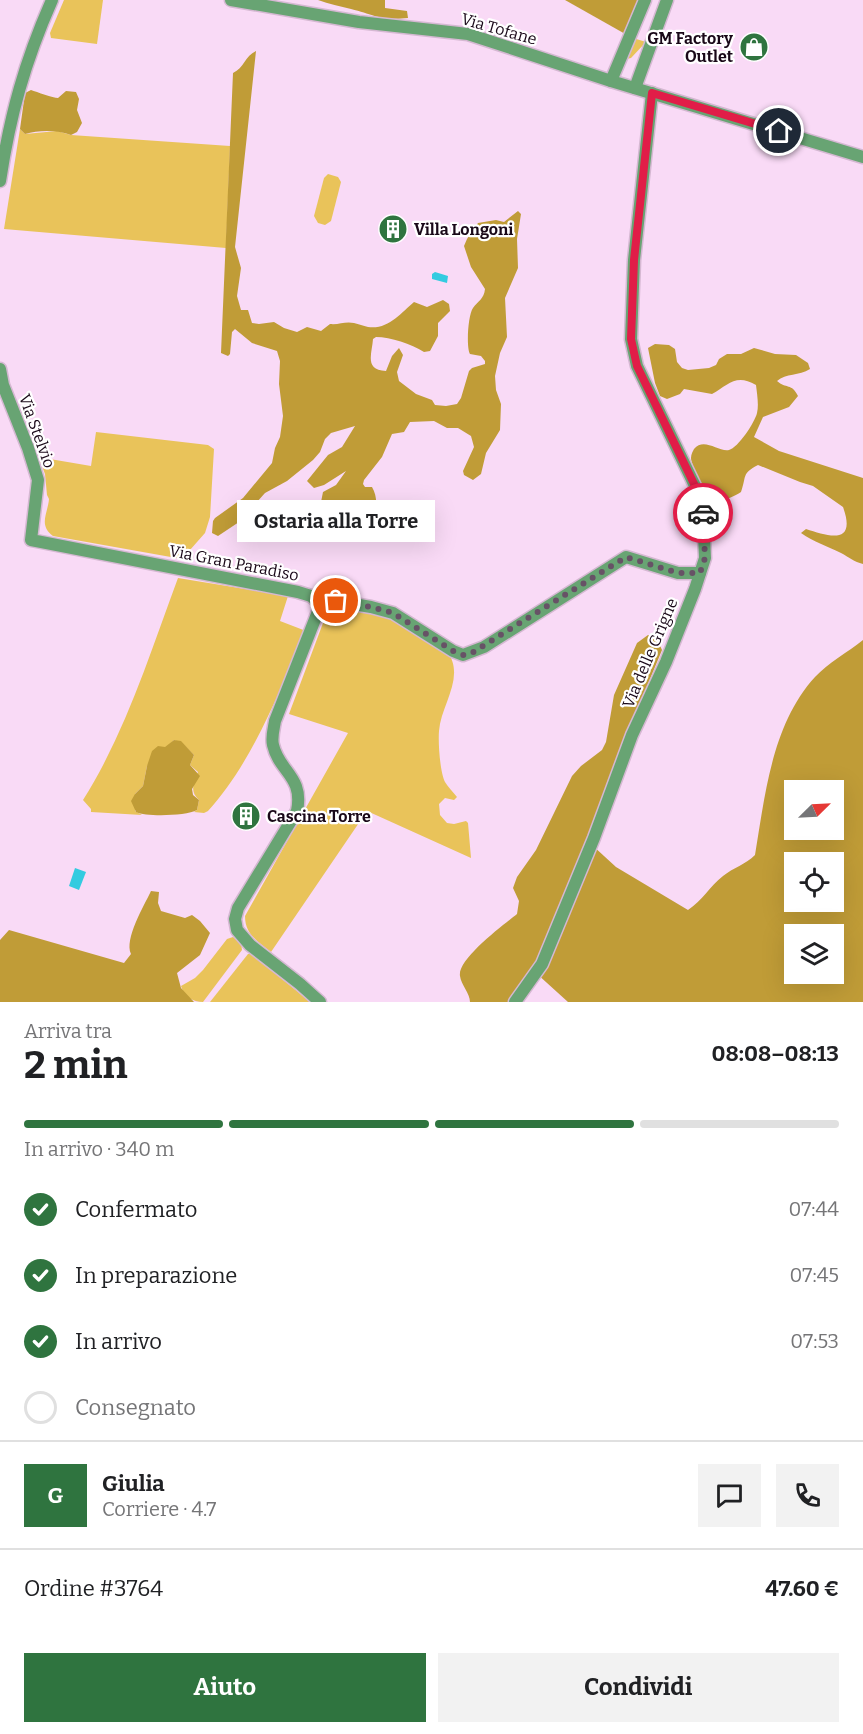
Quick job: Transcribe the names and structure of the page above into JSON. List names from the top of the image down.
{
  "streets": {
    "street": [
      "Via Tofane",
      "Via Stelvio",
      "Via Gran Paradiso",
      "Via delle Grigne"
    ]
  },
  "crossings": [
    ["Via Tofane", "Via delle Grigne"],
    ["Via Stelvio", "Via Gran Paradiso"]
  ],
  "places": {
    "shop": ["GM Factory Outlet"],
    "building": ["Villa Longoni", "Cascina Torre"],
    "other": ["Ostaria alla Torre"]
  },
  "north": "top right",
  "page": {
    "bubble": "Ostaria alla Torre",
    "heading": ["2 min", "Arriva tra", "08:08–08:13"],
    "panel": [
      "Giulia",
      "Corriere · 4.7",
      "Ordine #3764",
      "47.60 €"
    ],
    "bar": "In arrivo · 340 m",
    "list": [
      ["Confermato", "07:44"],
      ["In preparazione", "07:45"],
      ["In arrivo", "07:53"],
      "Consegnato"
    ],
    "round": "G",
    "buttons": ["Aiuto", "Condividi"]
  }
}
